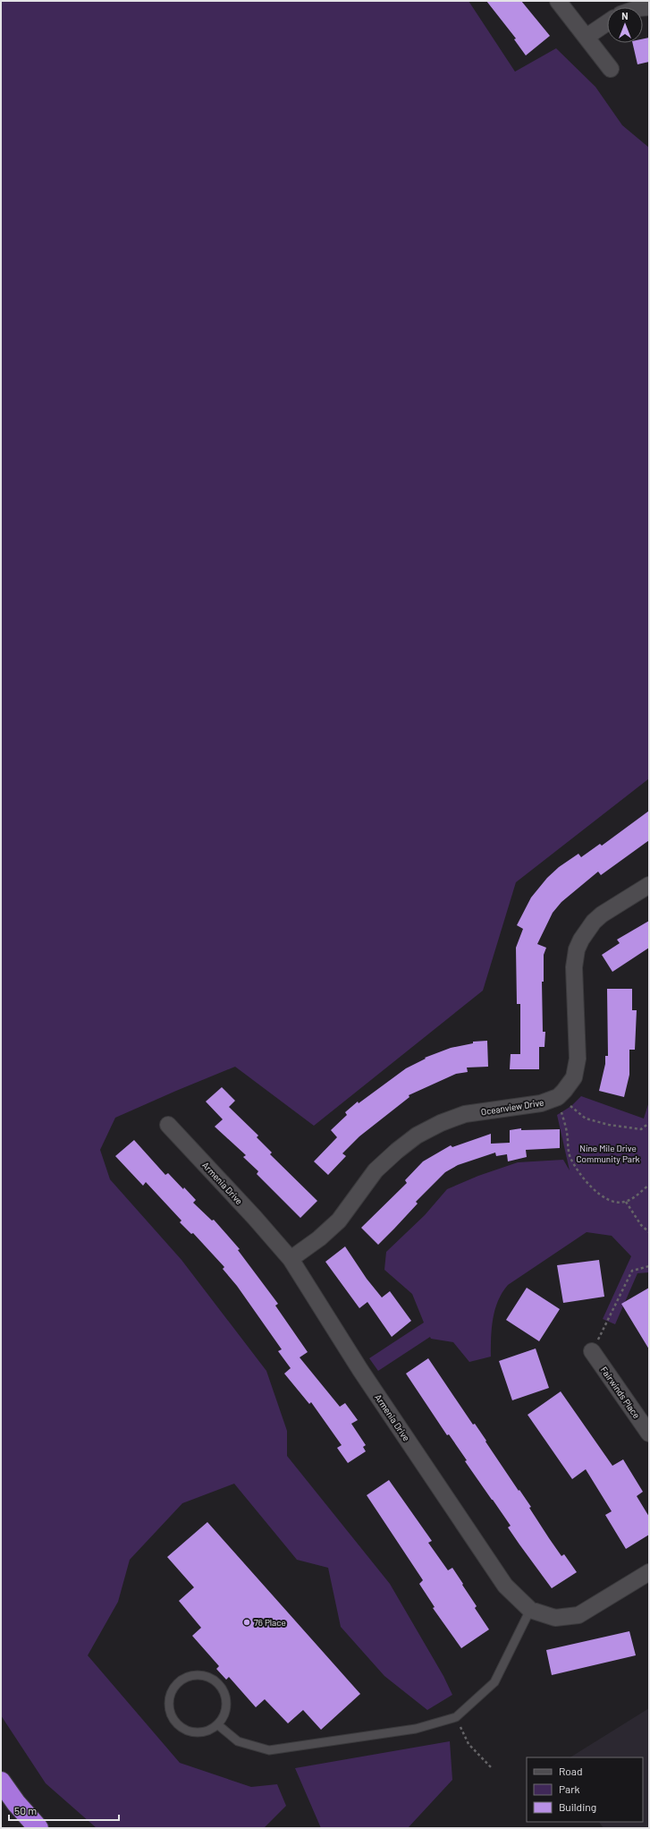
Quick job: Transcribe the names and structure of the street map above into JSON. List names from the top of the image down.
{
  "streets": {
    "street": ["Oceanview Drive", "Armenia Drive", "Fairwinds Place"]
  },
  "crossings": [
    ["Oceanview Drive", "Armenia Drive"]
  ],
  "parks": ["Nine Mile Drive Community Park"],
  "places": ["76 Place"],
  "legend": ["Road", "Park", "Building"],
  "scale_bar": "50 m",
  "north": "top"
}
